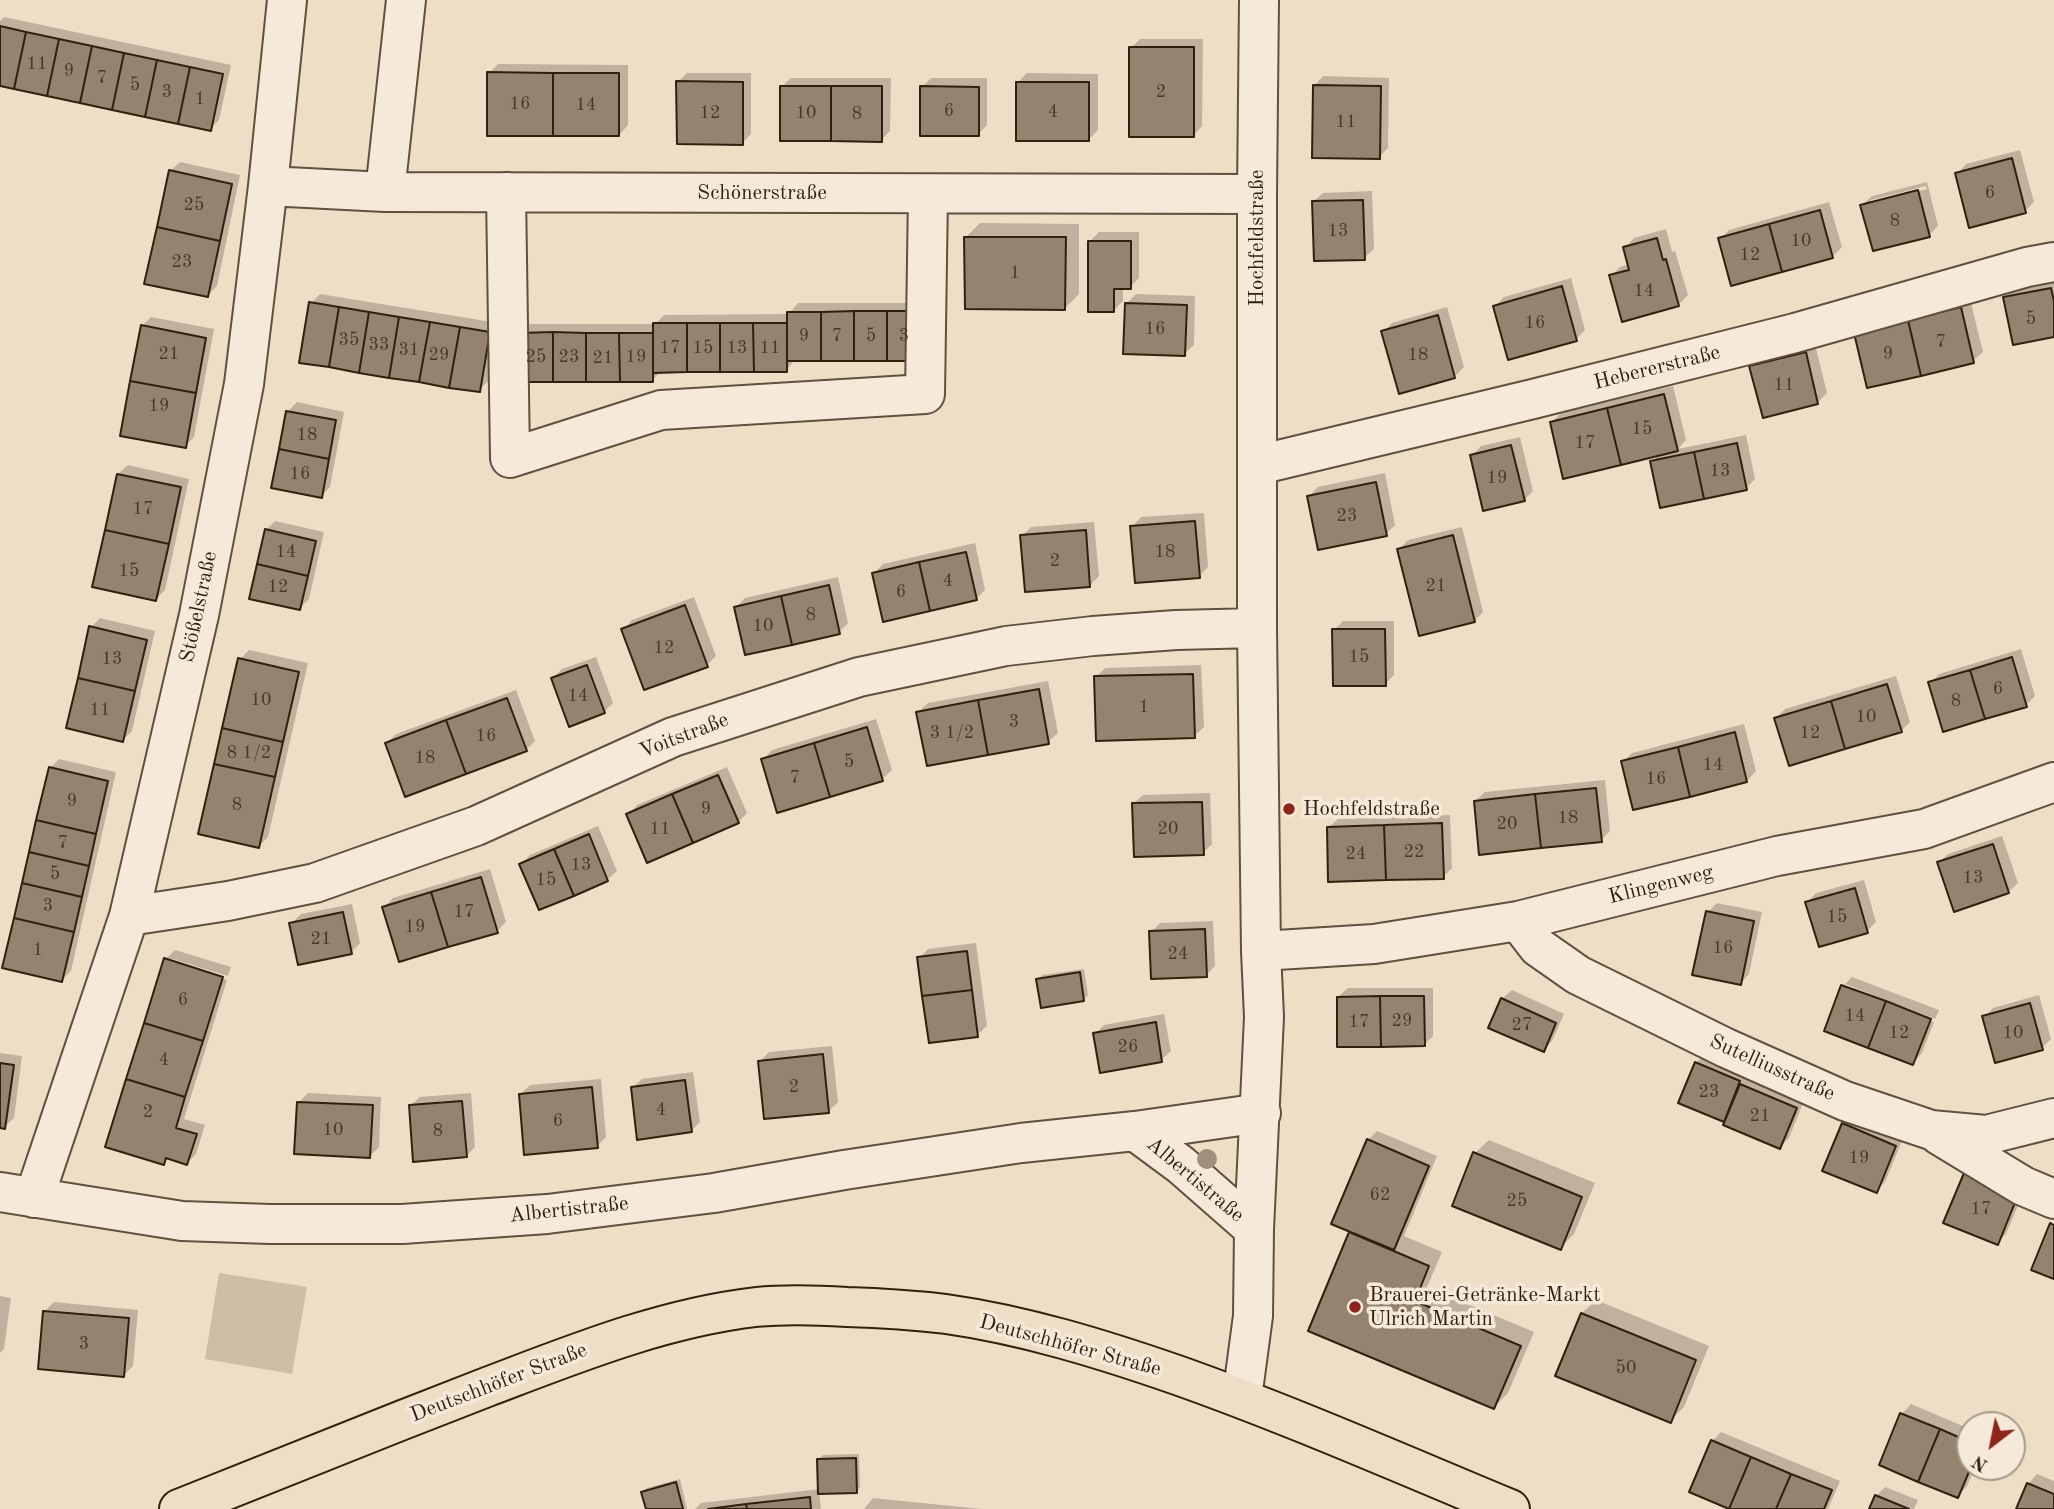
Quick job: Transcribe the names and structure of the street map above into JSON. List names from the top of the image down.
{
  "streets": {
    "main road": ["Deutschhöfer Straße"],
    "street": [
      "Schönerstraße",
      "Hochfeldstraße",
      "Hebererstraße",
      "Stößelstraße",
      "Voitstraße",
      "Klingenweg",
      "Sutelliusstraße",
      "Albertistraße"
    ]
  },
  "crossings": [
    ["Schönerstraße", "Hochfeldstraße"],
    ["Schönerstraße", "Stößelstraße"],
    ["Hochfeldstraße", "Hebererstraße"],
    ["Hochfeldstraße", "Voitstraße"],
    ["Hochfeldstraße", "Klingenweg"],
    ["Hochfeldstraße", "Albertistraße"],
    ["Hochfeldstraße", "Deutschhöfer Straße"],
    ["Stößelstraße", "Voitstraße"],
    ["Stößelstraße", "Albertistraße"],
    ["Klingenweg", "Sutelliusstraße"]
  ],
  "places": ["Hochfeldstraße", "Brauerei-Getränke-Markt Ulrich Martin"],
  "house_numbers": [
    "11",
    "9",
    "7",
    "5",
    "3",
    "2",
    "1",
    "16",
    "14",
    "6",
    "4",
    "12",
    "10",
    "8",
    "11",
    "6",
    "25",
    "8",
    "13",
    "10",
    "12",
    "23",
    "1",
    "14",
    "5",
    "16",
    "16",
    "9",
    "7",
    "5",
    "3",
    "35",
    "7",
    "33",
    "17",
    "15",
    "13",
    "11",
    "31",
    "21",
    "9",
    "29",
    "18",
    "25",
    "23",
    "19",
    "21",
    "11",
    "19",
    "15",
    "18",
    "17",
    "13",
    "16",
    "19",
    "17",
    "23",
    "14",
    "18",
    "2",
    "15",
    "4",
    "21",
    "12",
    "6",
    "8",
    "10",
    "12",
    "15",
    "13",
    "6",
    "14",
    "10",
    "8",
    "1",
    "11",
    "10",
    "3",
    "3 1/2",
    "12",
    "16",
    "8 1/2",
    "18",
    "5",
    "14",
    "7",
    "16",
    "9",
    "8",
    "9",
    "18",
    "20",
    "11",
    "20",
    "7",
    "22",
    "24",
    "13",
    "5",
    "13",
    "15",
    "3",
    "17",
    "15",
    "19",
    "21",
    "16",
    "1",
    "24",
    "6",
    "14",
    "29",
    "17",
    "27",
    "12",
    "10",
    "26",
    "4",
    "2",
    "23",
    "4",
    "2",
    "21",
    "6",
    "10",
    "8",
    "19",
    "62",
    "25",
    "17",
    "3",
    "50"
  ],
  "north": "bottom left"
}
